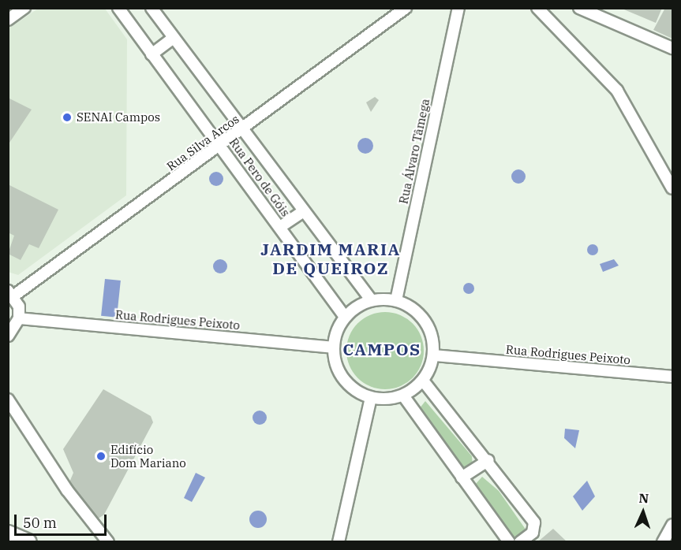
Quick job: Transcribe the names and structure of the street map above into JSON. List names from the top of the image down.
{
  "streets": {
    "street": [
      "Rua Silva Arcos",
      "Rua Álvaro Tâmega",
      "Rua Pero de Góis",
      "Rua Rodrigues Peixoto"
    ]
  },
  "crossings": [
    ["Rua Silva Arcos", "Rua Pero de Góis"],
    ["Rua Álvaro Tâmega", "Rua Pero de Góis"],
    ["Rua Álvaro Tâmega", "Rua Rodrigues Peixoto"],
    ["Rua Pero de Góis", "Rua Rodrigues Peixoto"]
  ],
  "districts": ["JARDIM MARIA DE QUEIROZ", "CAMPOS"],
  "places": ["SENAI Campos", "Edifício Dom Mariano"],
  "scale_bar": "50 m",
  "north": "top"
}
